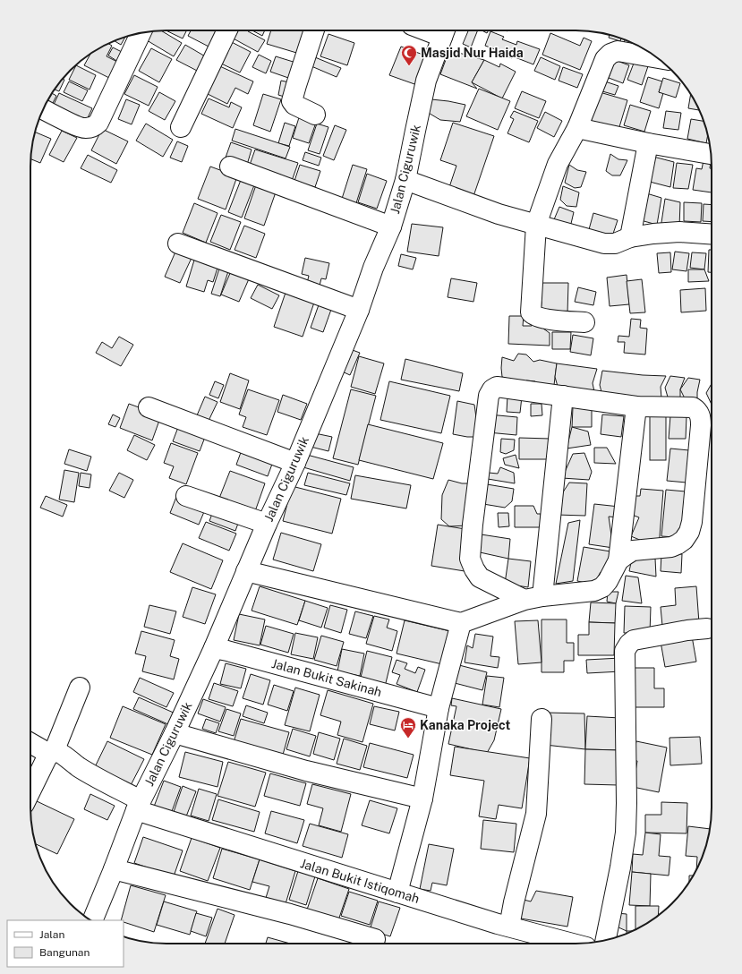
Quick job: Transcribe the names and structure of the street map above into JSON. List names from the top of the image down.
{
  "streets": {
    "street": ["Jalan Ciguruwik", "Jalan Bukit Sakinah", "Jalan Bukit Istiqomah"]
  },
  "crossings": [
    ["Jalan Ciguruwik", "Jalan Bukit Sakinah"],
    ["Jalan Ciguruwik", "Jalan Bukit Istiqomah"]
  ],
  "places": {
    "mosque": ["Masjid Nur Haida"],
    "hotel": ["Kanaka Project"]
  },
  "legend": ["Jalan", "Bangunan"]
}
